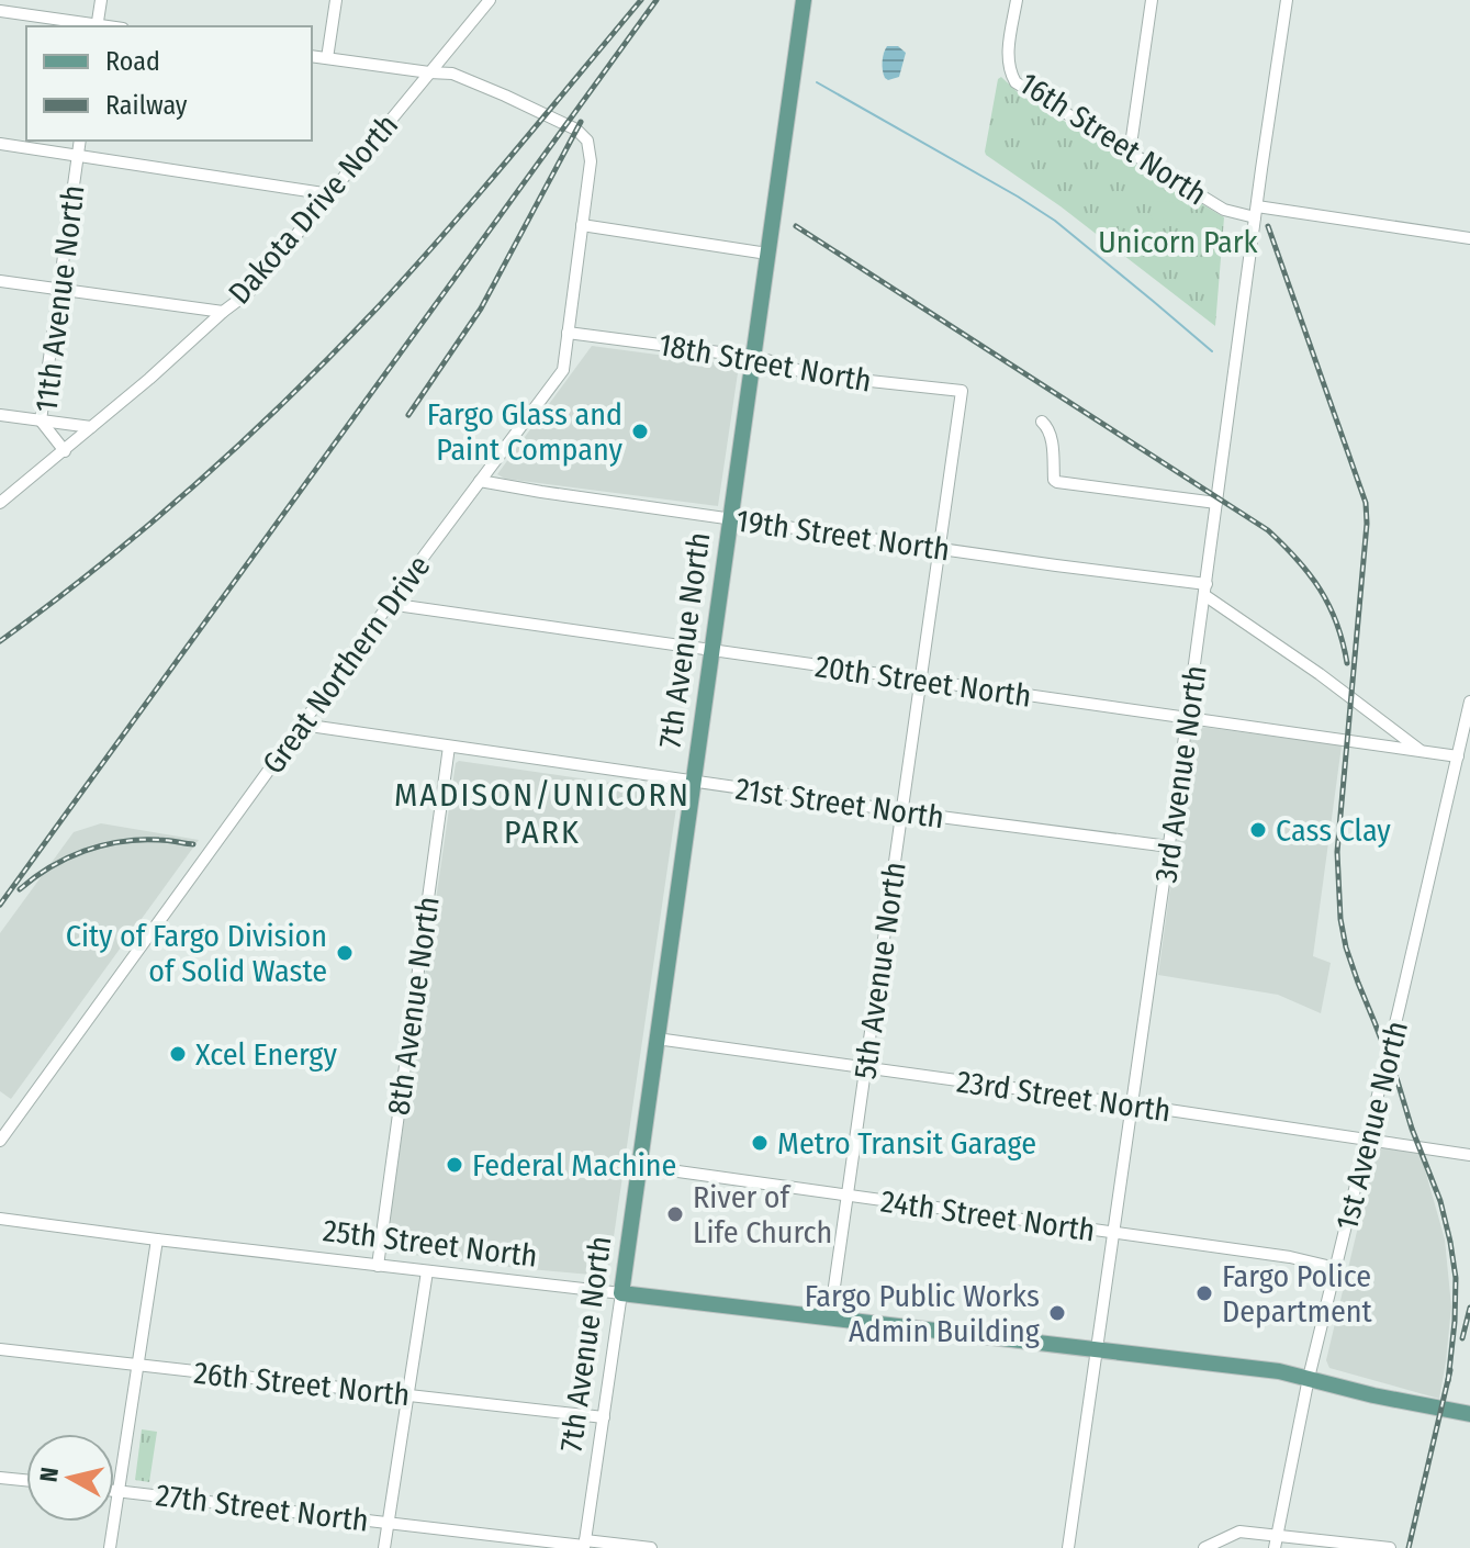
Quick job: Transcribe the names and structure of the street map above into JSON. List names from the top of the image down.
{
  "streets": {
    "main road": ["7th Avenue North", "25th Street North"],
    "street": [
      "16th Street North",
      "Dakota Drive North",
      "11th Avenue North",
      "18th Street North",
      "19th Street North",
      "Great Northern Drive",
      "20th Street North",
      "3rd Avenue North",
      "21st Street North",
      "5th Avenue North",
      "8th Avenue North",
      "23rd Street North",
      "1st Avenue North",
      "24th Street North",
      "26th Street North",
      "27th Street North"
    ]
  },
  "crossings": [
    ["16th Street North", "3rd Avenue North"],
    ["Dakota Drive North", "11th Avenue North"],
    ["Dakota Drive North", "Great Northern Drive"],
    ["18th Street North", "7th Avenue North"],
    ["18th Street North", "Great Northern Drive"],
    ["18th Street North", "5th Avenue North"],
    ["19th Street North", "7th Avenue North"],
    ["19th Street North", "Great Northern Drive"],
    ["19th Street North", "20th Street North"],
    ["19th Street North", "3rd Avenue North"],
    ["19th Street North", "5th Avenue North"],
    ["7th Avenue North", "20th Street North"],
    ["7th Avenue North", "21st Street North"],
    ["7th Avenue North", "23rd Street North"],
    ["7th Avenue North", "24th Street North"],
    ["7th Avenue North", "25th Street North"],
    ["7th Avenue North", "26th Street North"],
    ["7th Avenue North", "27th Street North"],
    ["Great Northern Drive", "20th Street North"],
    ["Great Northern Drive", "21st Street North"],
    ["20th Street North", "3rd Avenue North"],
    ["20th Street North", "5th Avenue North"],
    ["20th Street North", "1st Avenue North"],
    ["3rd Avenue North", "21st Street North"],
    ["3rd Avenue North", "23rd Street North"],
    ["3rd Avenue North", "24th Street North"],
    ["3rd Avenue North", "25th Street North"],
    ["21st Street North", "5th Avenue North"],
    ["21st Street North", "8th Avenue North"],
    ["5th Avenue North", "23rd Street North"],
    ["5th Avenue North", "24th Street North"],
    ["5th Avenue North", "25th Street North"],
    ["8th Avenue North", "25th Street North"],
    ["23rd Street North", "1st Avenue North"],
    ["1st Avenue North", "24th Street North"],
    ["1st Avenue North", "25th Street North"]
  ],
  "districts": ["MADISON/UNICORN PARK"],
  "parks": ["Unicorn Park"],
  "places": [
    "Fargo Glass and Paint Company",
    "Cass Clay",
    "City of Fargo Division of Solid Waste",
    "Xcel Energy",
    "Metro Transit Garage",
    "Federal Machine",
    "River of Life Church",
    "Fargo Police Department",
    "Fargo Public Works Admin Building"
  ],
  "legend": ["Road", "Railway"],
  "north": "left"
}
